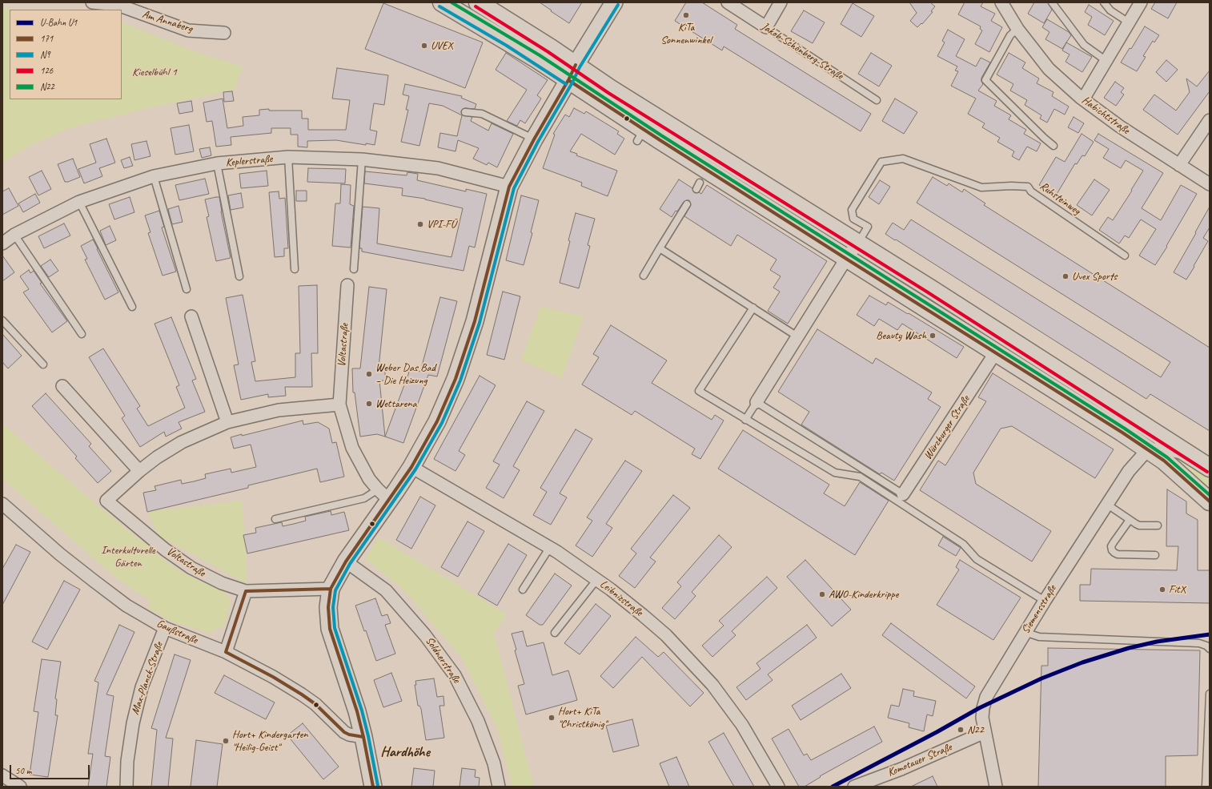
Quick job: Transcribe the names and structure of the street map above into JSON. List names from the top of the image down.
{
  "streets": {
    "street": [
      "Am Annaberg",
      "Jakob-Schönberg-Straße",
      "Habichtstraße",
      "Keplerstraße",
      "Voltastraße",
      "Würzburger Straße",
      "Leibnizstraße",
      "Siemensstraße",
      "Gaußstraße",
      "Soldnerstraße",
      "Max-Planck-Straße",
      "Komotauer Straße"
    ],
    "lane": ["Ruhsteinweg"]
  },
  "crossings": [
    ["Siemensstraße", "Komotauer Straße"],
    ["Gaußstraße", "Max-Planck-Straße"]
  ],
  "districts": ["Hardhöhe"],
  "parks": ["Kieselbühl 1", "Interkulturelle Gärten"],
  "places": [
    "KiTa Sonnenwinkel",
    "UVEX",
    "VPI-FÜ",
    "Uvex Sports",
    "Beauty Wash",
    "Weber Das Bad – Die Heizung",
    "Wettarena",
    "FitX",
    "AWO-Kinderkrippe",
    "Hort+ KiTa \"Christkönig\"",
    "N22",
    "Hort+ Kindergarten \"Heilig-Geist\""
  ],
  "lines": [
    "transit line N22",
    "transit line N9",
    "transit line 126",
    "transit line 171",
    "metro line U1"
  ],
  "legend": [
    "U-Bahn U1",
    "171",
    "N9",
    "126",
    "N22"
  ],
  "scale_bar": "50 m"
}
